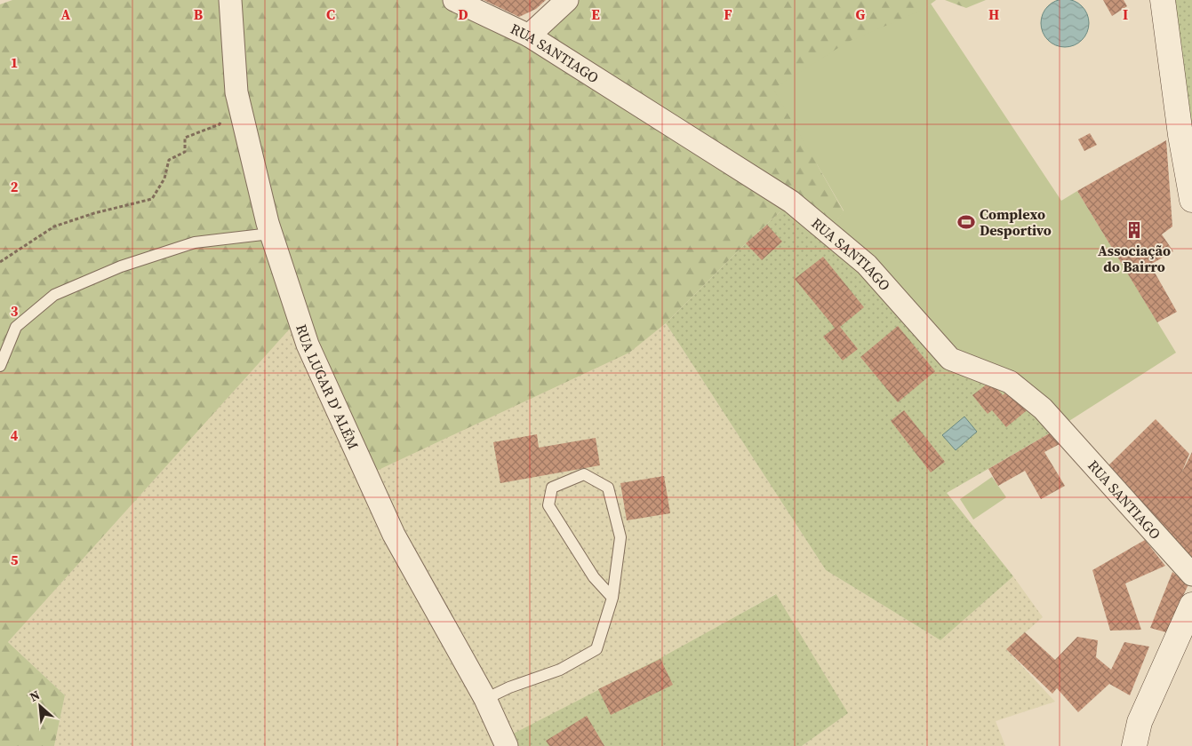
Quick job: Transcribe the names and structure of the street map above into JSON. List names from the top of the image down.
{
  "streets": {
    "street": ["RUA SANTIAGO", "RUA LUGAR D' ALÉM"]
  },
  "places": {
    "sports": ["Complexo Desportivo"],
    "building": ["Associação do Bairro"]
  },
  "north": "top left",
  "grid": {
    "columns": [
      "A",
      "B",
      "C",
      "D",
      "E",
      "F",
      "G",
      "H",
      "I"
    ],
    "rows": [
      "1",
      "2",
      "3",
      "4",
      "5"
    ]
  }
}
